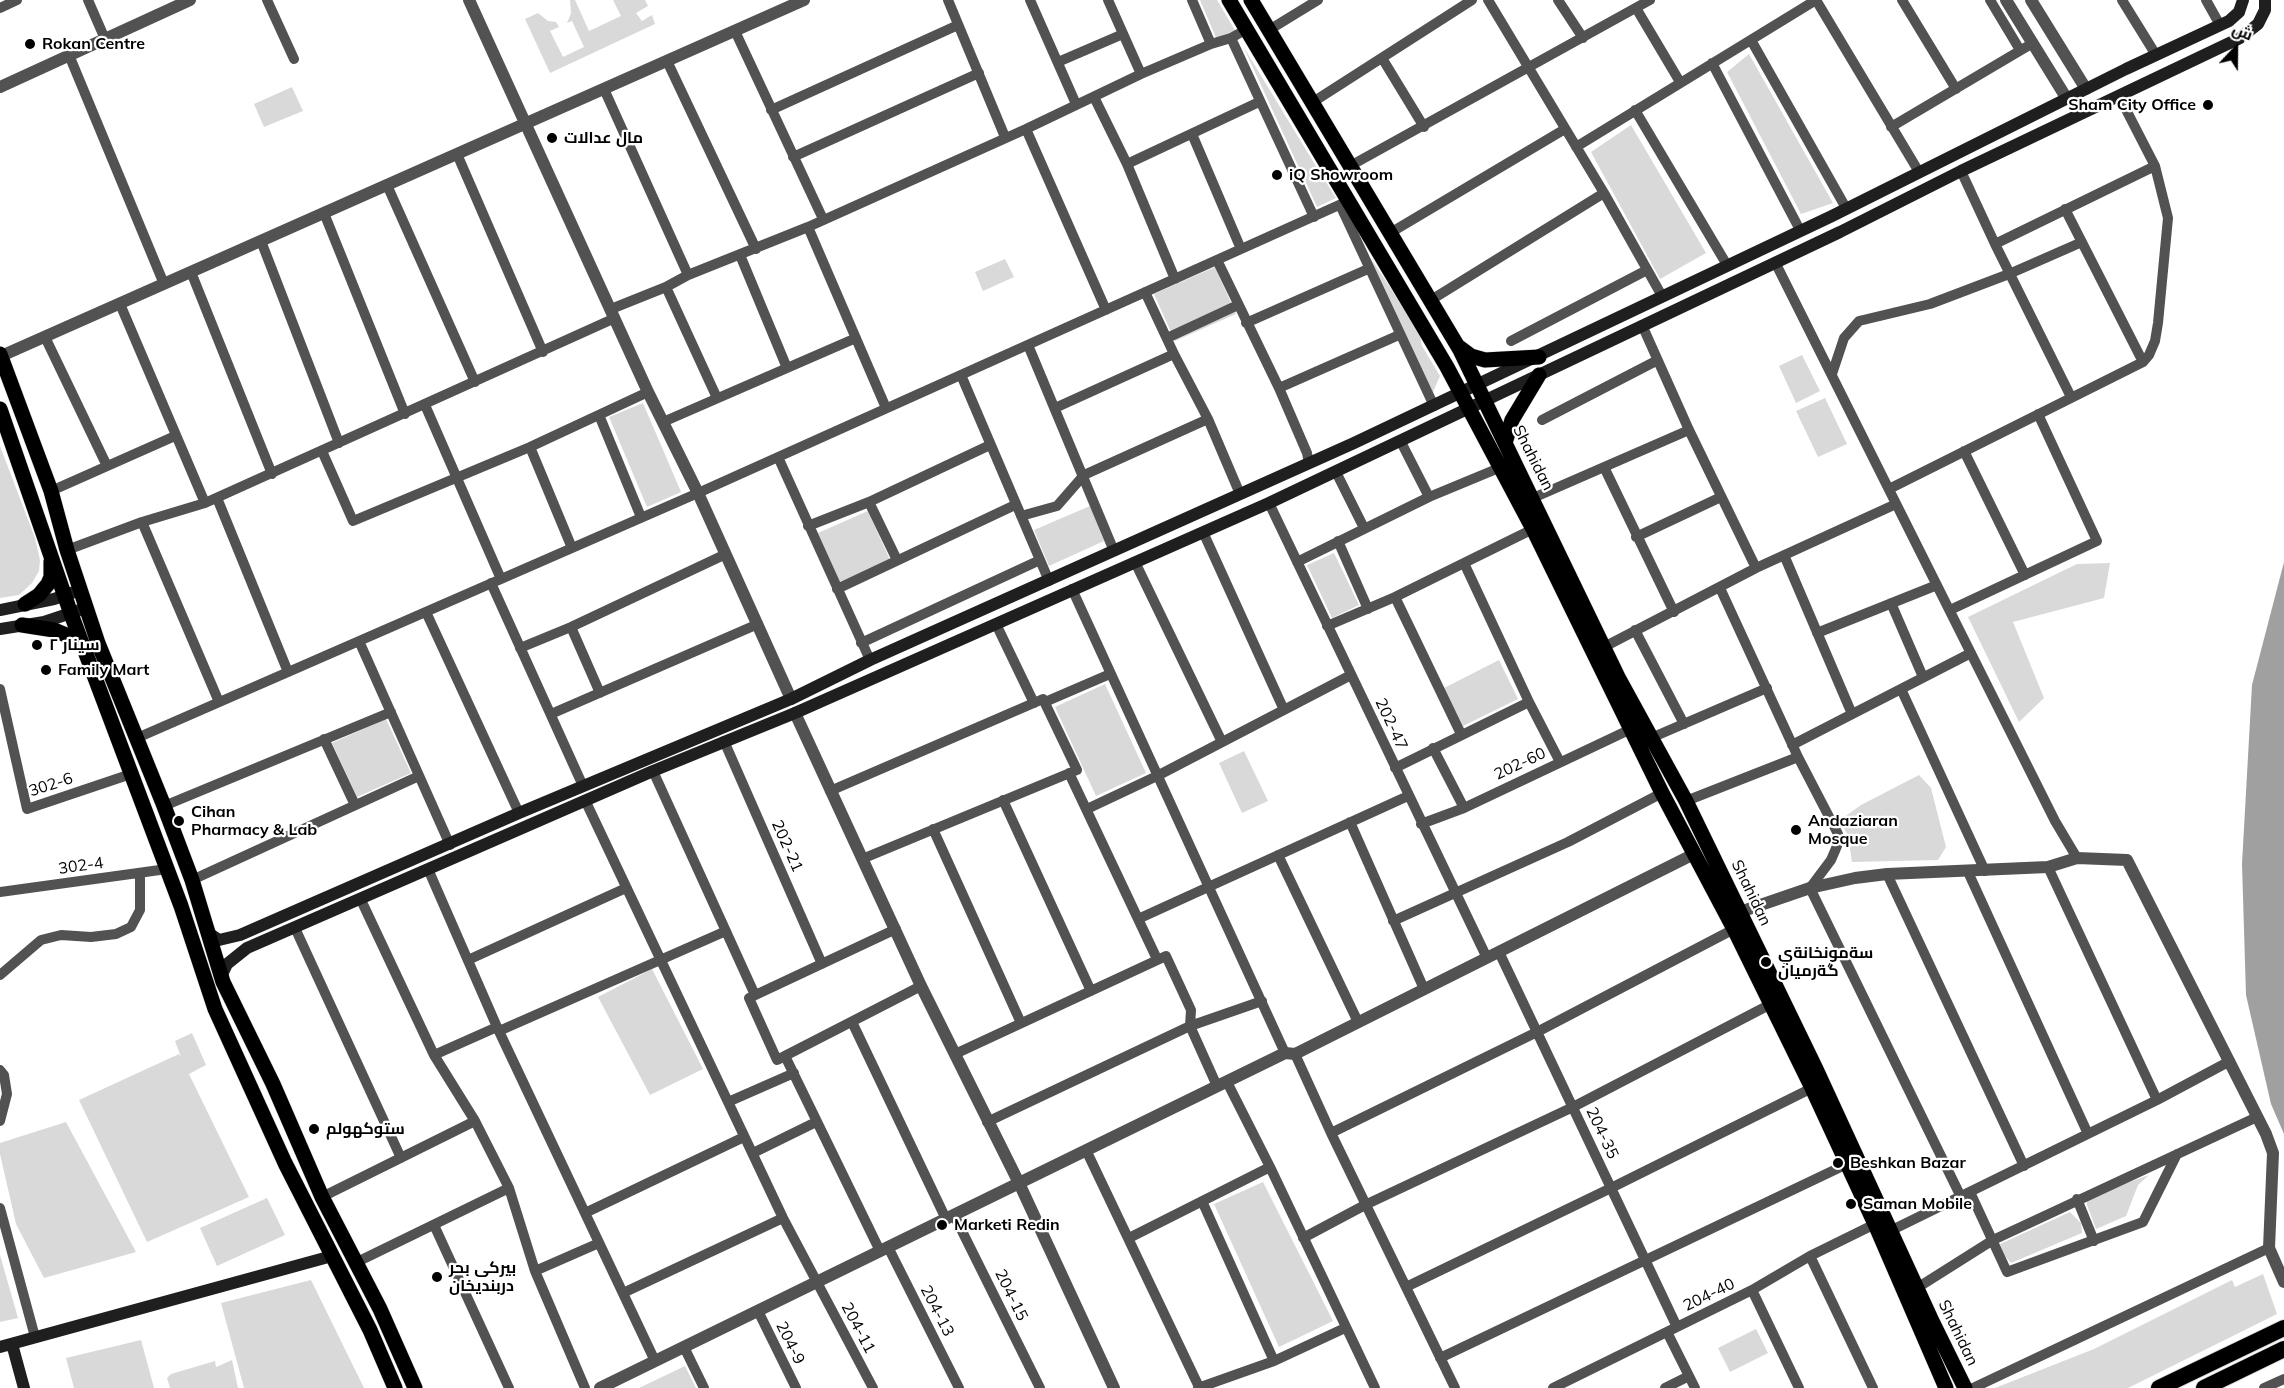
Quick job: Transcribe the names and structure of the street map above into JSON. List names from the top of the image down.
{
  "streets": {
    "main road": ["Shahidan"],
    "street": [
      "202-47",
      "202-60",
      "302-6",
      "202-21",
      "302-4",
      "204-35",
      "204-15",
      "204-40",
      "204-13",
      "204-11",
      "204-9"
    ]
  },
  "crossings": [
    ["202-47", "202-60"],
    ["204-35", "204-40"]
  ],
  "places": [
    "Rokan Centre",
    "Sham City Office",
    "مال عدالات",
    "iQ Showroom",
    "سینار ٢",
    "Family Mart",
    "Cihan Pharmacy & Lab",
    "Andaziaran Mosque",
    "سةمونخانةي گةرميان",
    "ستوكهولم",
    "Beshkan Bazar",
    "Saman Mobile",
    "Marketi Redin",
    "بيركى بحر دربنديخان"
  ],
  "north": "top"
}
